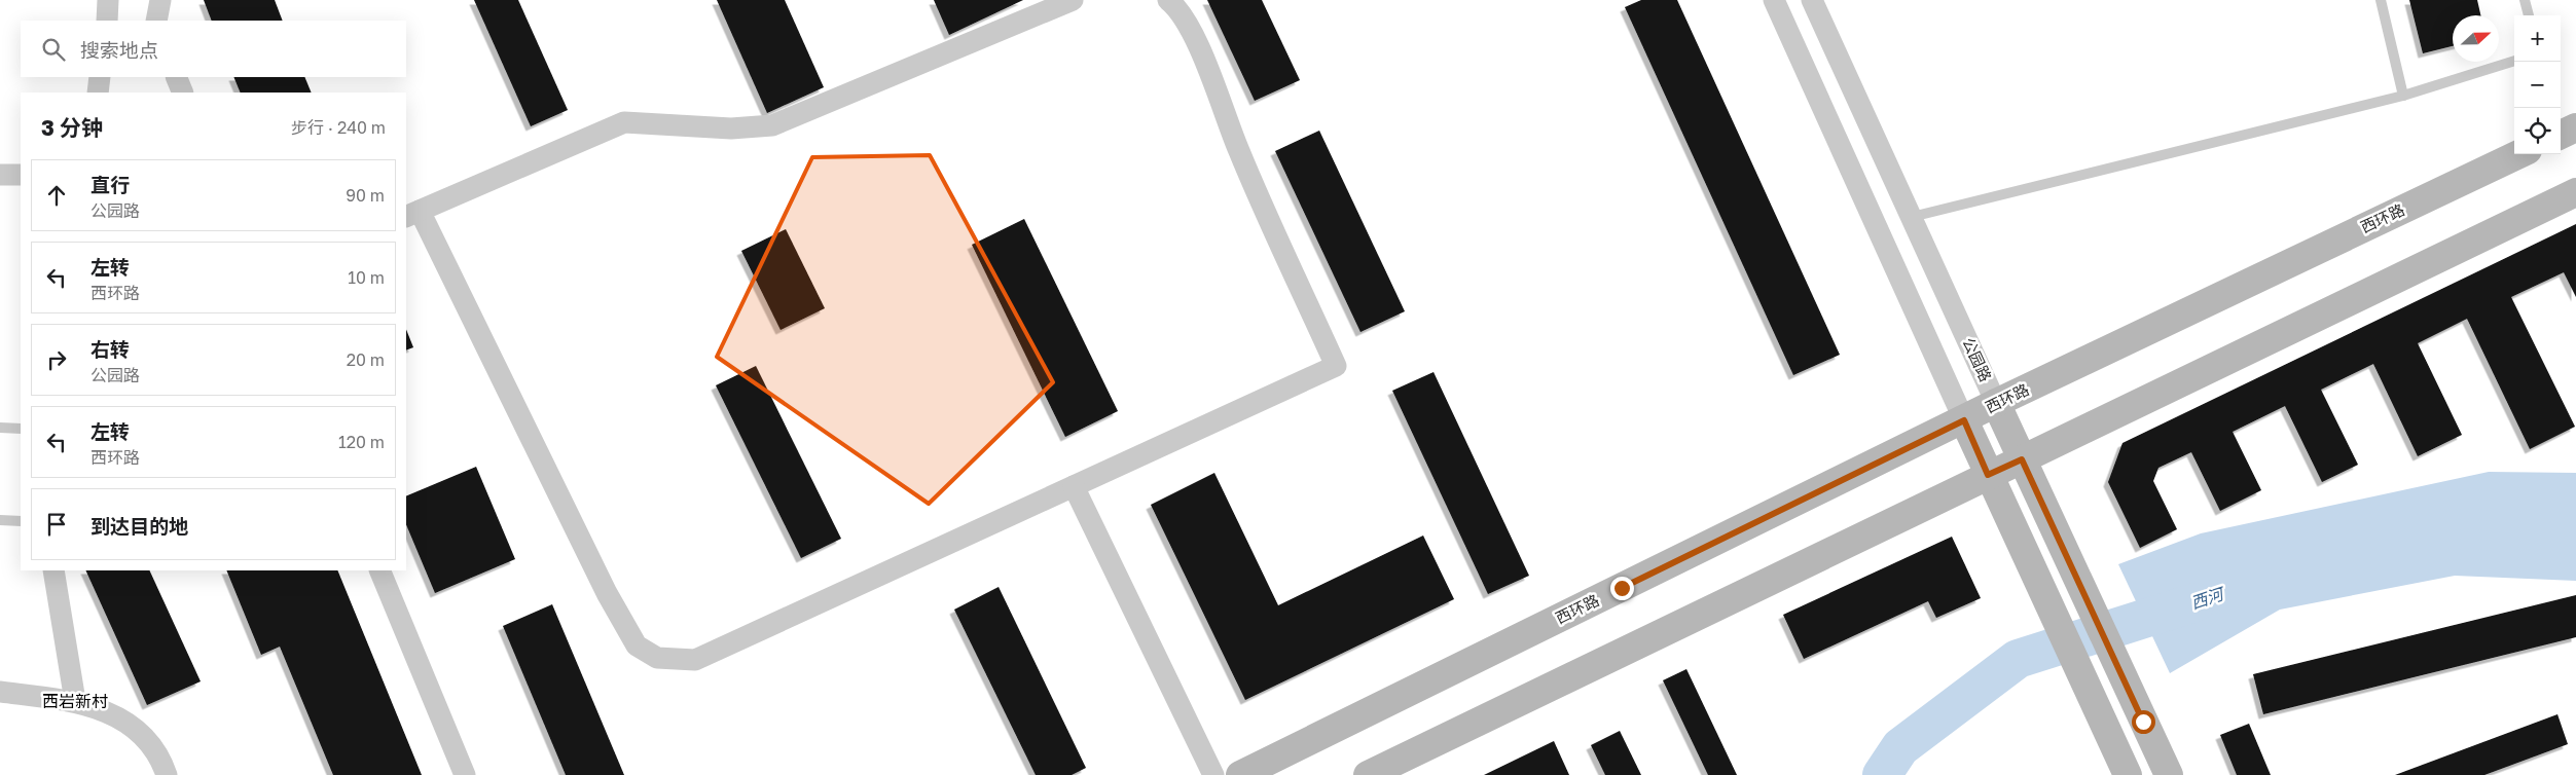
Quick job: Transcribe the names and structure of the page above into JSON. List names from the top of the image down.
{
  "streets": {
    "main road": ["西环路", "公园路"]
  },
  "crossings": [
    ["西环路", "公园路"]
  ],
  "districts": ["西岩新村"],
  "water": ["西河"],
  "north": "right",
  "page": {
    "map_buttons": ["+", "−"],
    "search": "搜索地点",
    "heading": ["3 分钟", "步行 · 240 m"],
    "list": [
      ["直行", "公园路", "90 m"],
      ["左转", "西环路", "10 m"],
      ["右转", "公园路", "20 m"],
      ["左转", "西环路", "120 m"],
      "到达目的地"
    ]
  }
}
